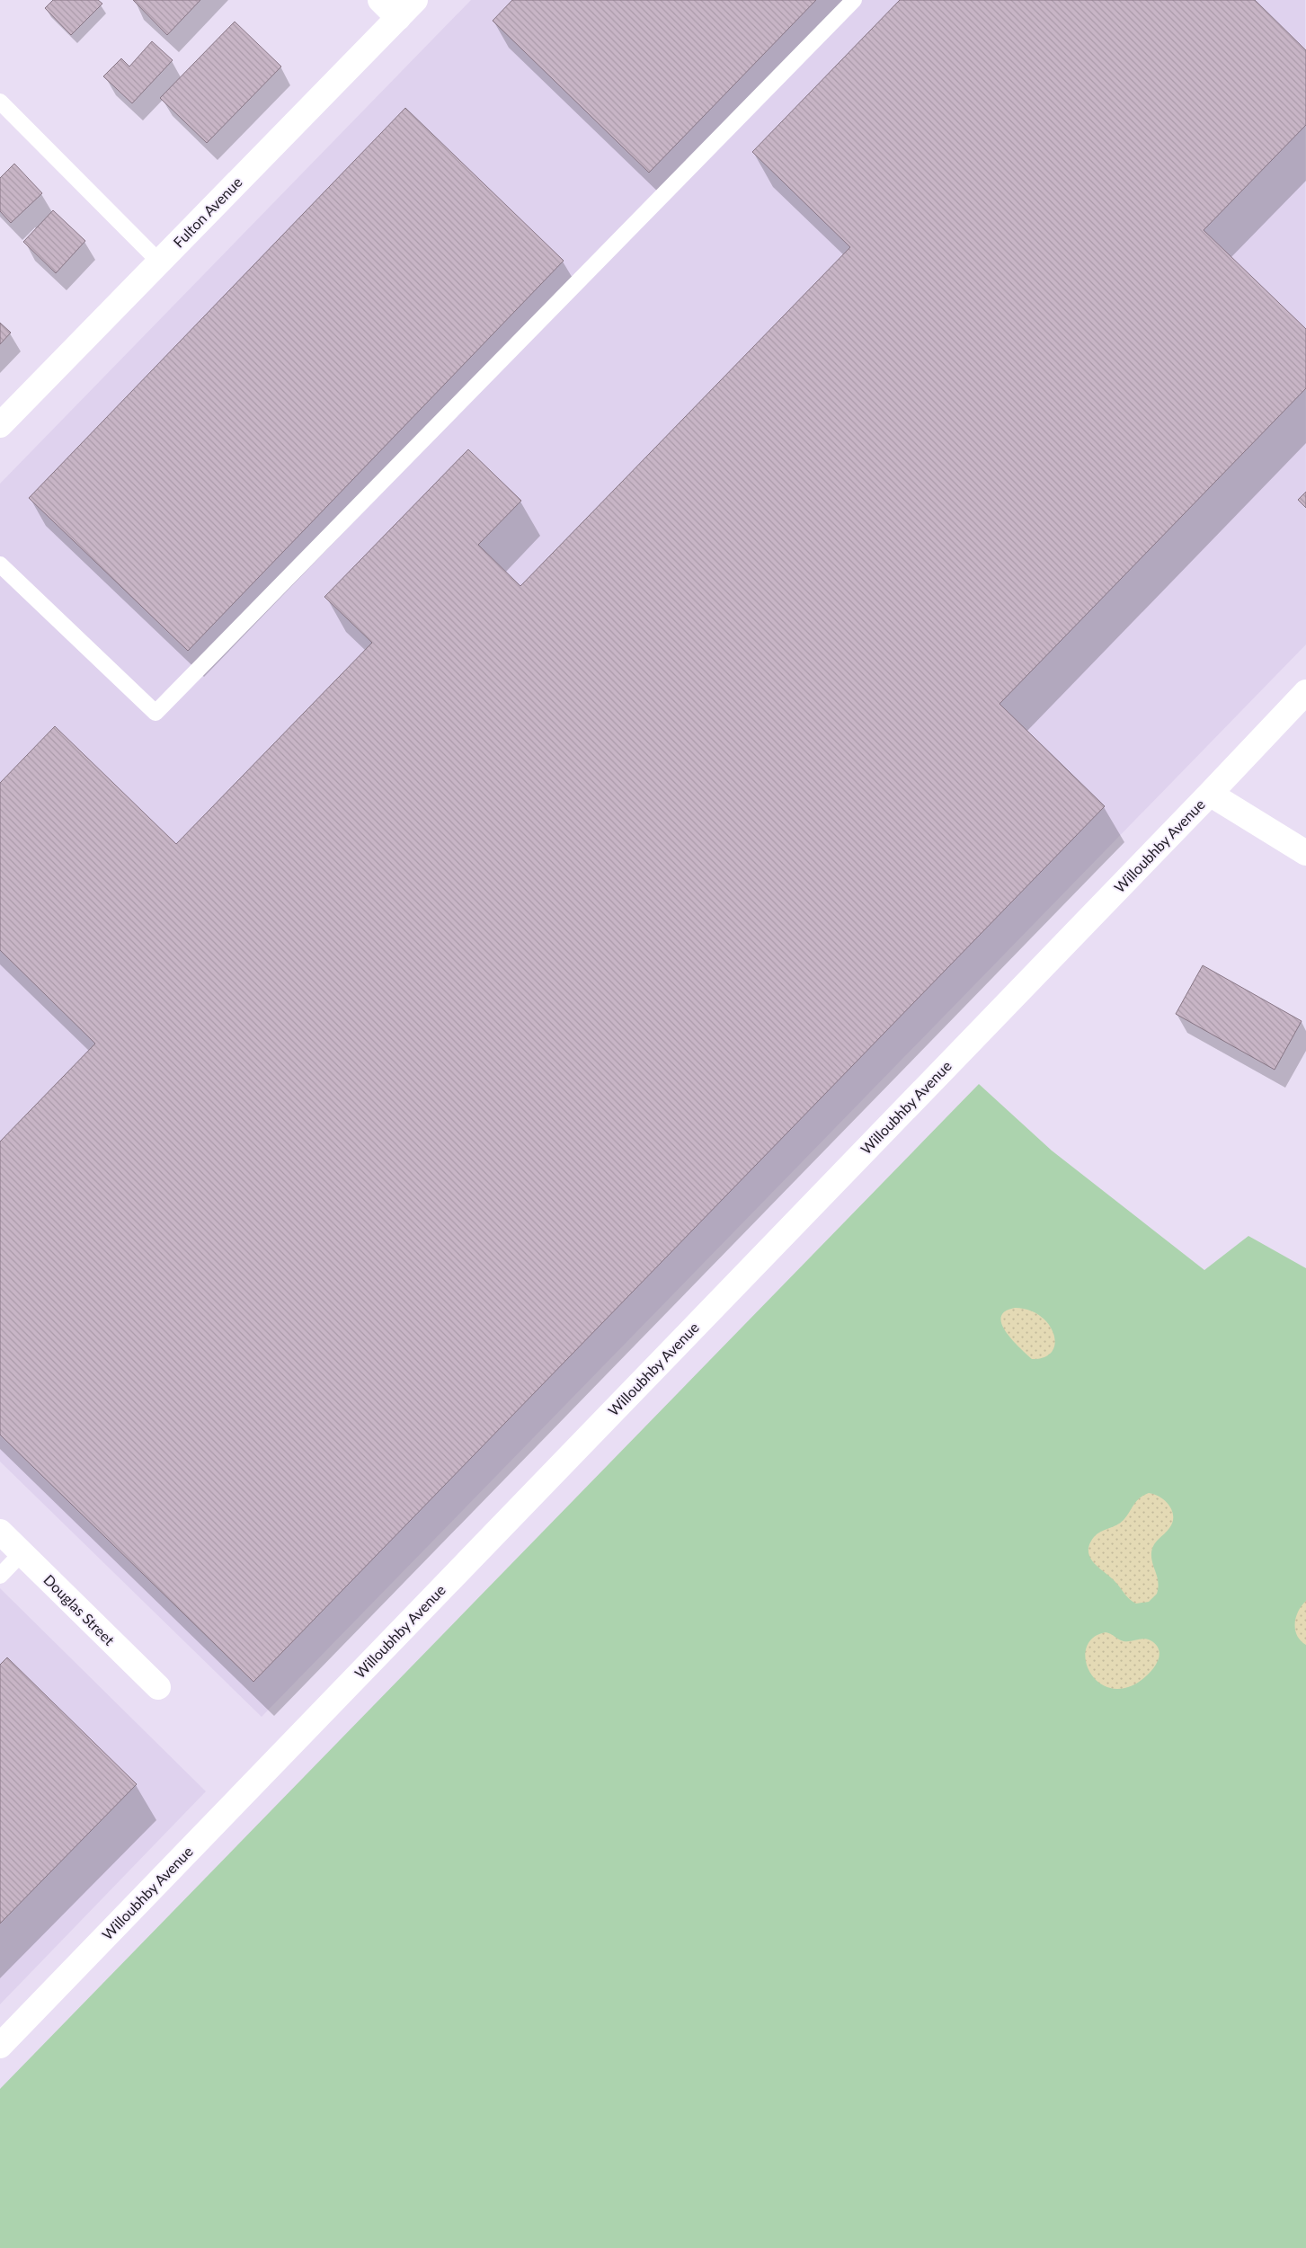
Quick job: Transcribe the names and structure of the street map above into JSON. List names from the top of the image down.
{
  "streets": {
    "street": ["Fulton Avenue", "Willoubhby Avenue", "Douglas Street"]
  }
}
